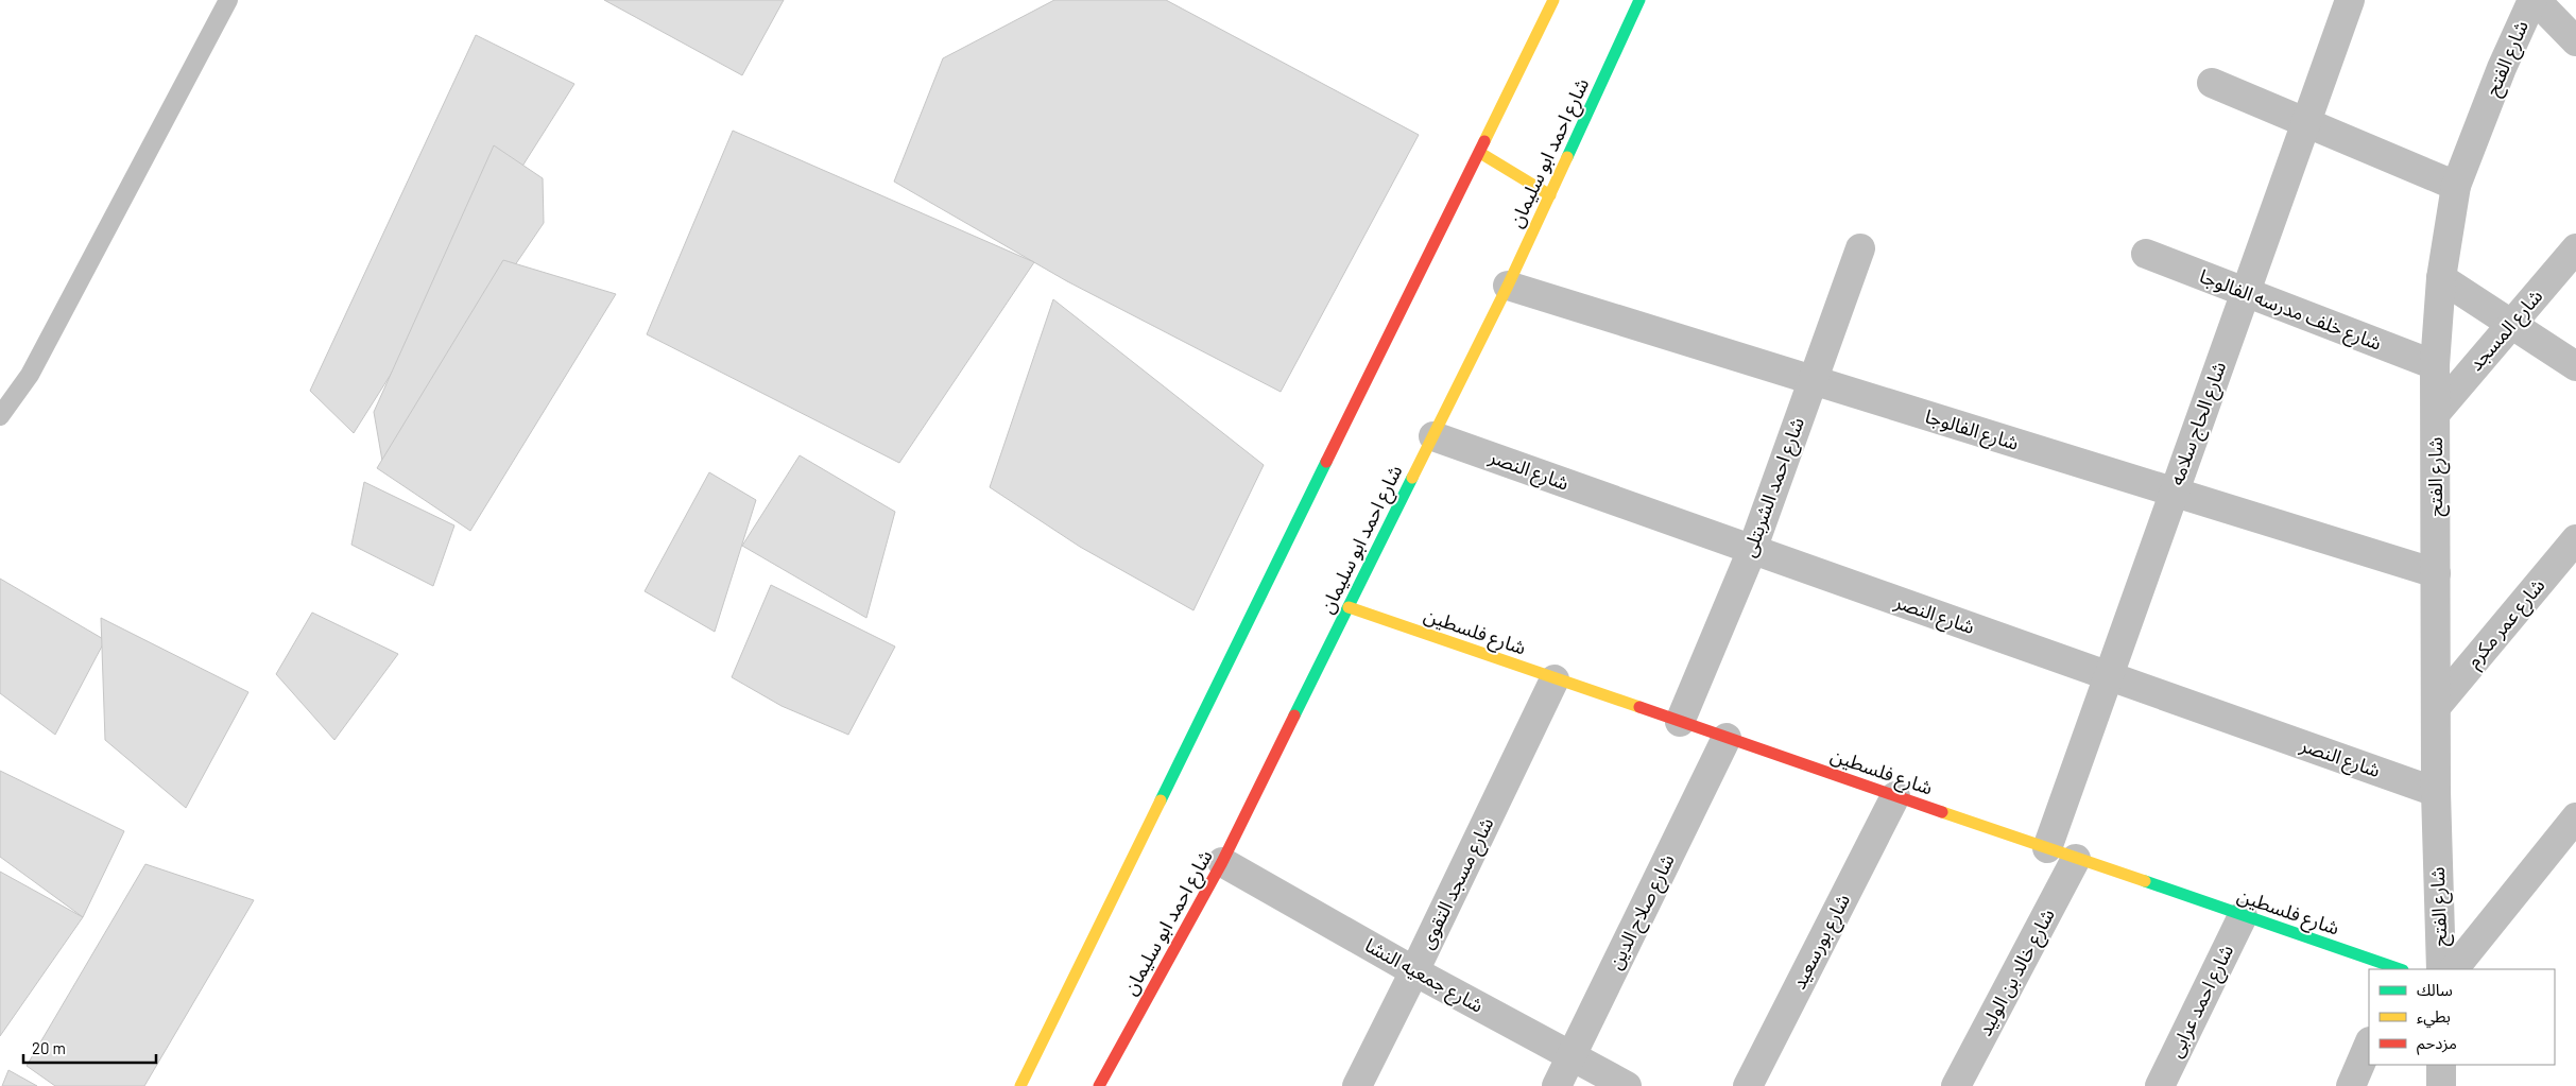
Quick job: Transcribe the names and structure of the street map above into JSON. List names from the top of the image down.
{
  "streets": {
    "main road": ["شارع احمد ابو سليمان", "شارع فلسطين"],
    "street": [
      "شارع الفتح",
      "شارع خلف مدرسه الفالوجا",
      "شارع المسجد",
      "شارع الحاج سلامه",
      "شارع الفالوجا",
      "شارع النصر",
      "شارع احمد الشربتلى",
      "شارع عمر مكرم",
      "شارع مسجد التقوى",
      "شارع صلاح الدين",
      "شارع بورسعيد",
      "شارع خالد بن الوليد",
      "شارع جمعيه النشا",
      "شارع احمد عرابى"
    ]
  },
  "crossings": [
    ["شارع الفتح", "شارع خلف مدرسه الفالوجا"],
    ["شارع الفتح", "شارع المسجد"],
    ["شارع الفتح", "شارع الفالوجا"],
    ["شارع الفتح", "شارع النصر"],
    ["شارع الفتح", "شارع عمر مكرم"],
    ["شارع احمد ابو سليمان", "شارع الفالوجا"],
    ["شارع احمد ابو سليمان", "شارع النصر"],
    ["شارع احمد ابو سليمان", "شارع فلسطين"],
    ["شارع احمد ابو سليمان", "شارع جمعيه النشا"],
    ["شارع خلف مدرسه الفالوجا", "شارع الحاج سلامه"],
    ["شارع الحاج سلامه", "شارع الفالوجا"],
    ["شارع الحاج سلامه", "شارع النصر"],
    ["شارع الحاج سلامه", "شارع فلسطين"],
    ["شارع الفالوجا", "شارع احمد الشربتلى"],
    ["شارع النصر", "شارع احمد الشربتلى"],
    ["شارع احمد الشربتلى", "شارع فلسطين"],
    ["شارع فلسطين", "شارع مسجد التقوى"],
    ["شارع فلسطين", "شارع صلاح الدين"],
    ["شارع فلسطين", "شارع بورسعيد"],
    ["شارع فلسطين", "شارع خالد بن الوليد"],
    ["شارع فلسطين", "شارع احمد عرابى"],
    ["شارع مسجد التقوى", "شارع جمعيه النشا"],
    ["شارع صلاح الدين", "شارع جمعيه النشا"]
  ],
  "legend": ["سالك", "بطيء", "مزدحم"],
  "scale_bar": "20 m"
}
